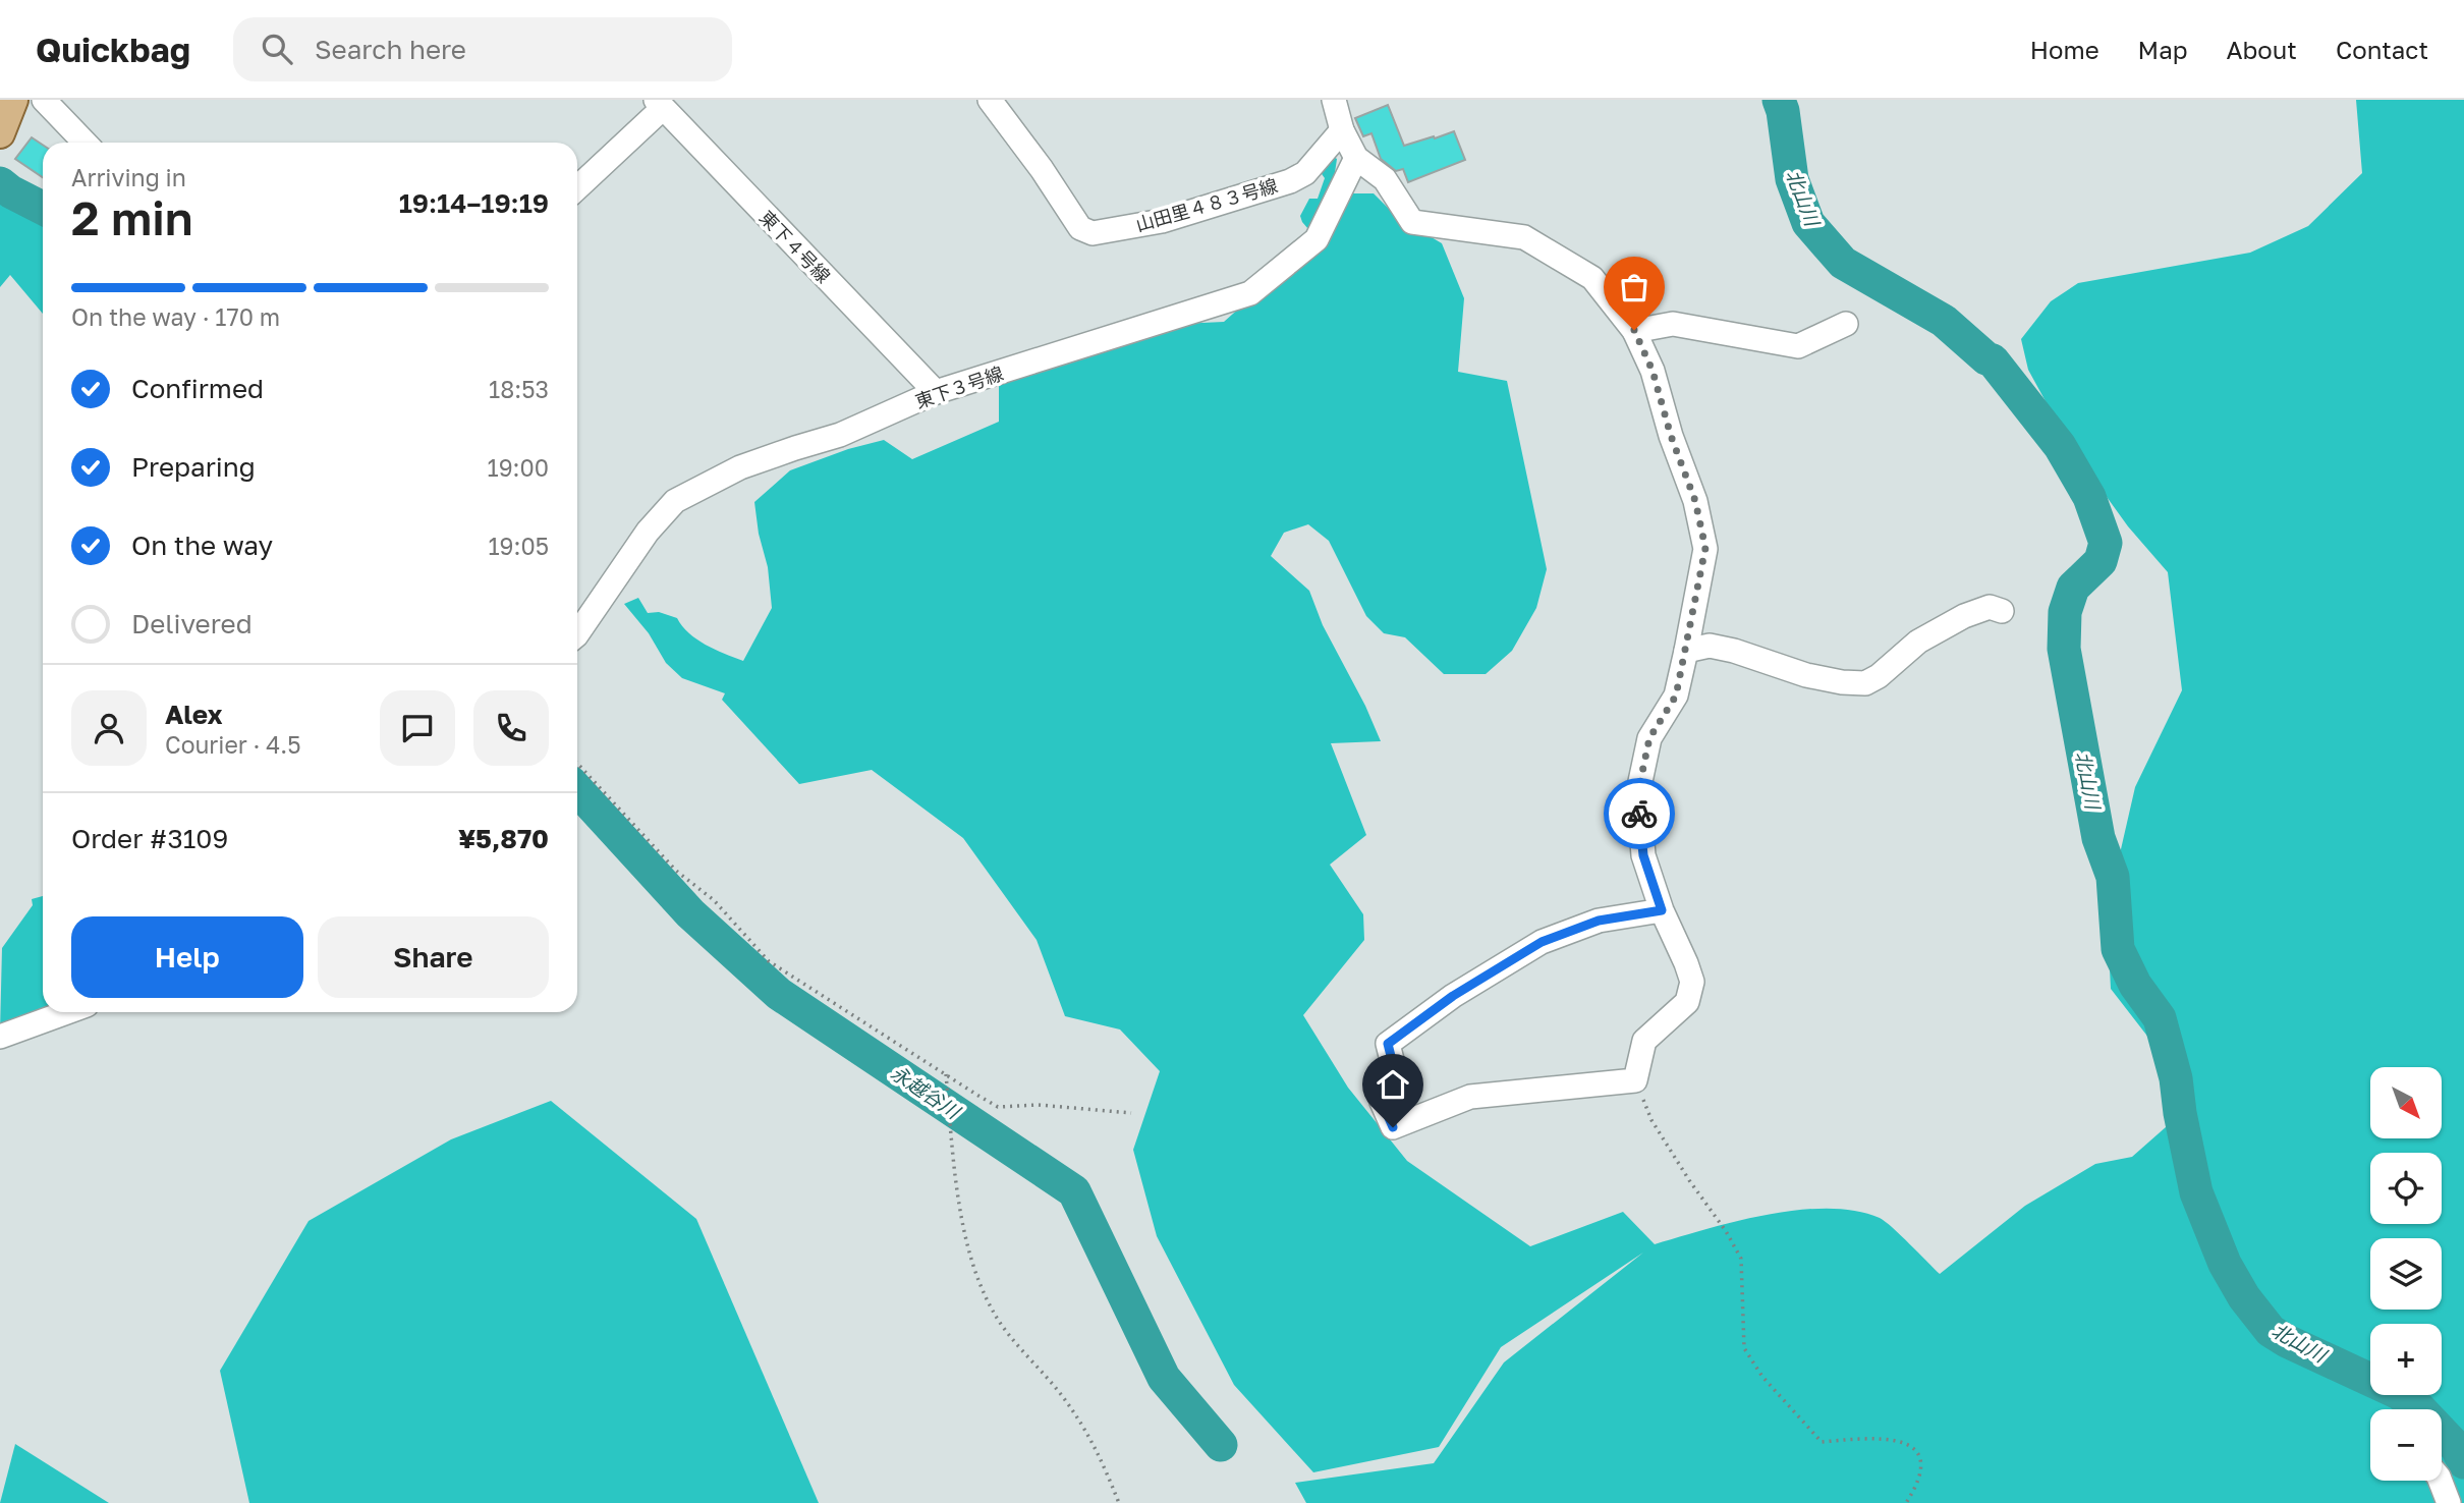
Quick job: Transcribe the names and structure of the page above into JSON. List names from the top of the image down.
{
  "streets": {
    "street": ["山田里４８３号線", "東下４号線", "東下３号線"]
  },
  "crossings": [
    ["東下４号線", "東下３号線"]
  ],
  "water": ["北山川", "永越谷川"],
  "north": "bottom right",
  "page": {
    "header": "Quickbag",
    "search": "Search here",
    "nav": [
      "Home",
      "Map",
      "About",
      "Contact"
    ],
    "heading": ["2 min", "Arriving in", "19:14–19:19"],
    "panel": [
      "Alex",
      "Courier · 4.5",
      "Order #3109",
      "¥5,870"
    ],
    "bar": "On the way · 170 m",
    "list": [
      ["Confirmed", "18:53"],
      ["Preparing", "19:00"],
      ["On the way", "19:05"],
      "Delivered"
    ],
    "buttons": ["Help", "Share"],
    "map_buttons": ["+", "−"]
  }
}
